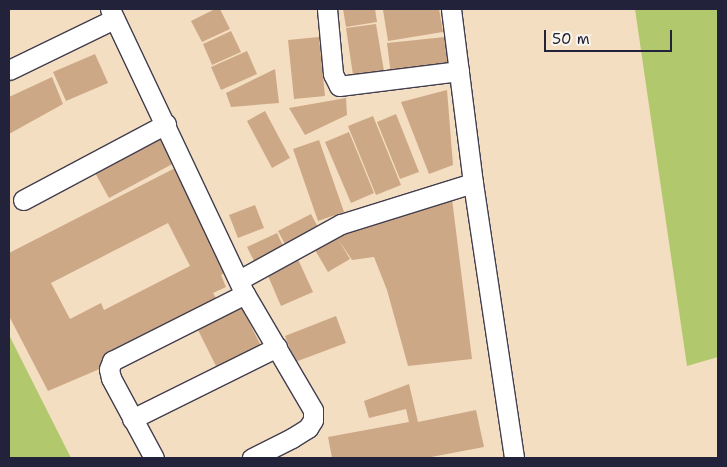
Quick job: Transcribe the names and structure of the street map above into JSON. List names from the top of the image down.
{
  "scale_bar": "50 m"
}
